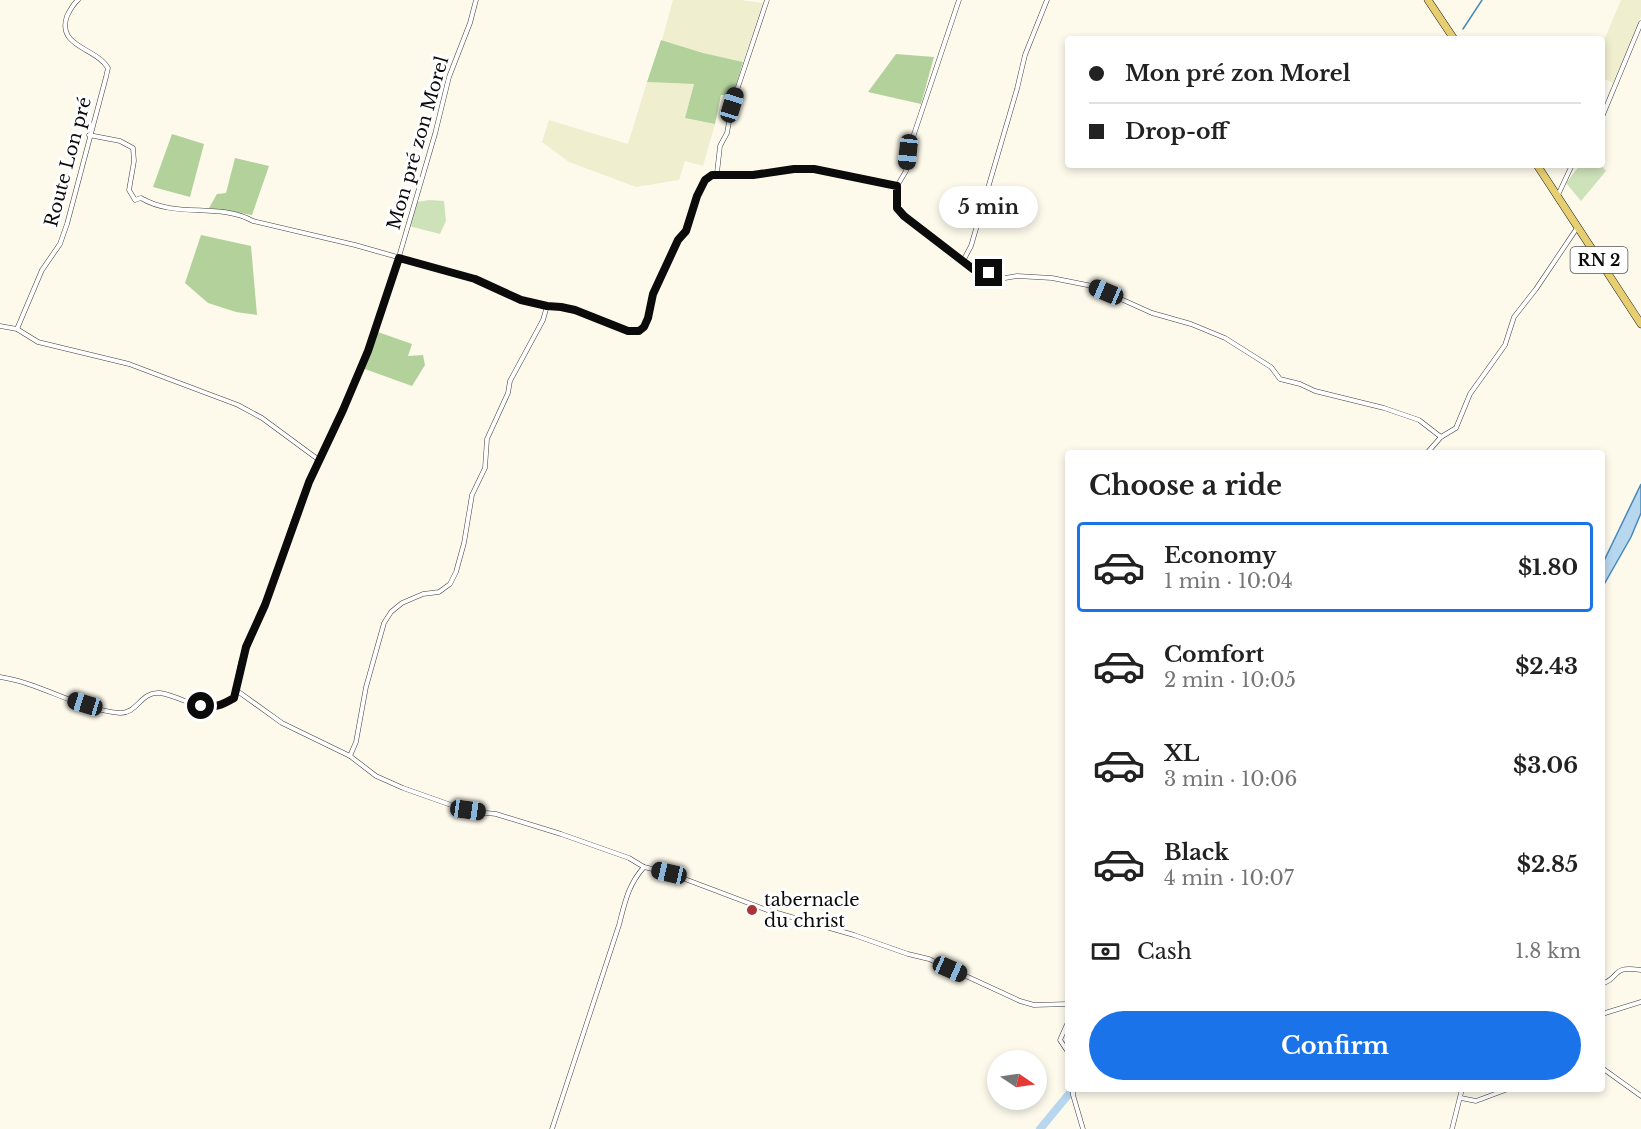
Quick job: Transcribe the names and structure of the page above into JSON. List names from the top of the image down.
{
  "streets": {
    "main road": ["RN 2"],
    "street": ["Mon pré zon Morel", "Route Lon pré"]
  },
  "places": ["tabernacle du christ"],
  "north": "right",
  "page": {
    "banner": ["Mon pré zon Morel", "Drop-off"],
    "bubble": "5 min",
    "heading": "Choose a ride",
    "list": [
      {
        "name": "Economy",
        "note": "1 min · 10:04",
        "value": "$1.80"
      },
      {
        "name": "Comfort",
        "note": "2 min · 10:05",
        "value": "$2.43"
      },
      {
        "name": "XL",
        "note": "3 min · 10:06",
        "value": "$3.06"
      },
      {
        "name": "Black",
        "note": "4 min · 10:07",
        "value": "$2.85"
      }
    ],
    "pay": ["Cash", "1.8 km"],
    "buttons": "Confirm"
  }
}
